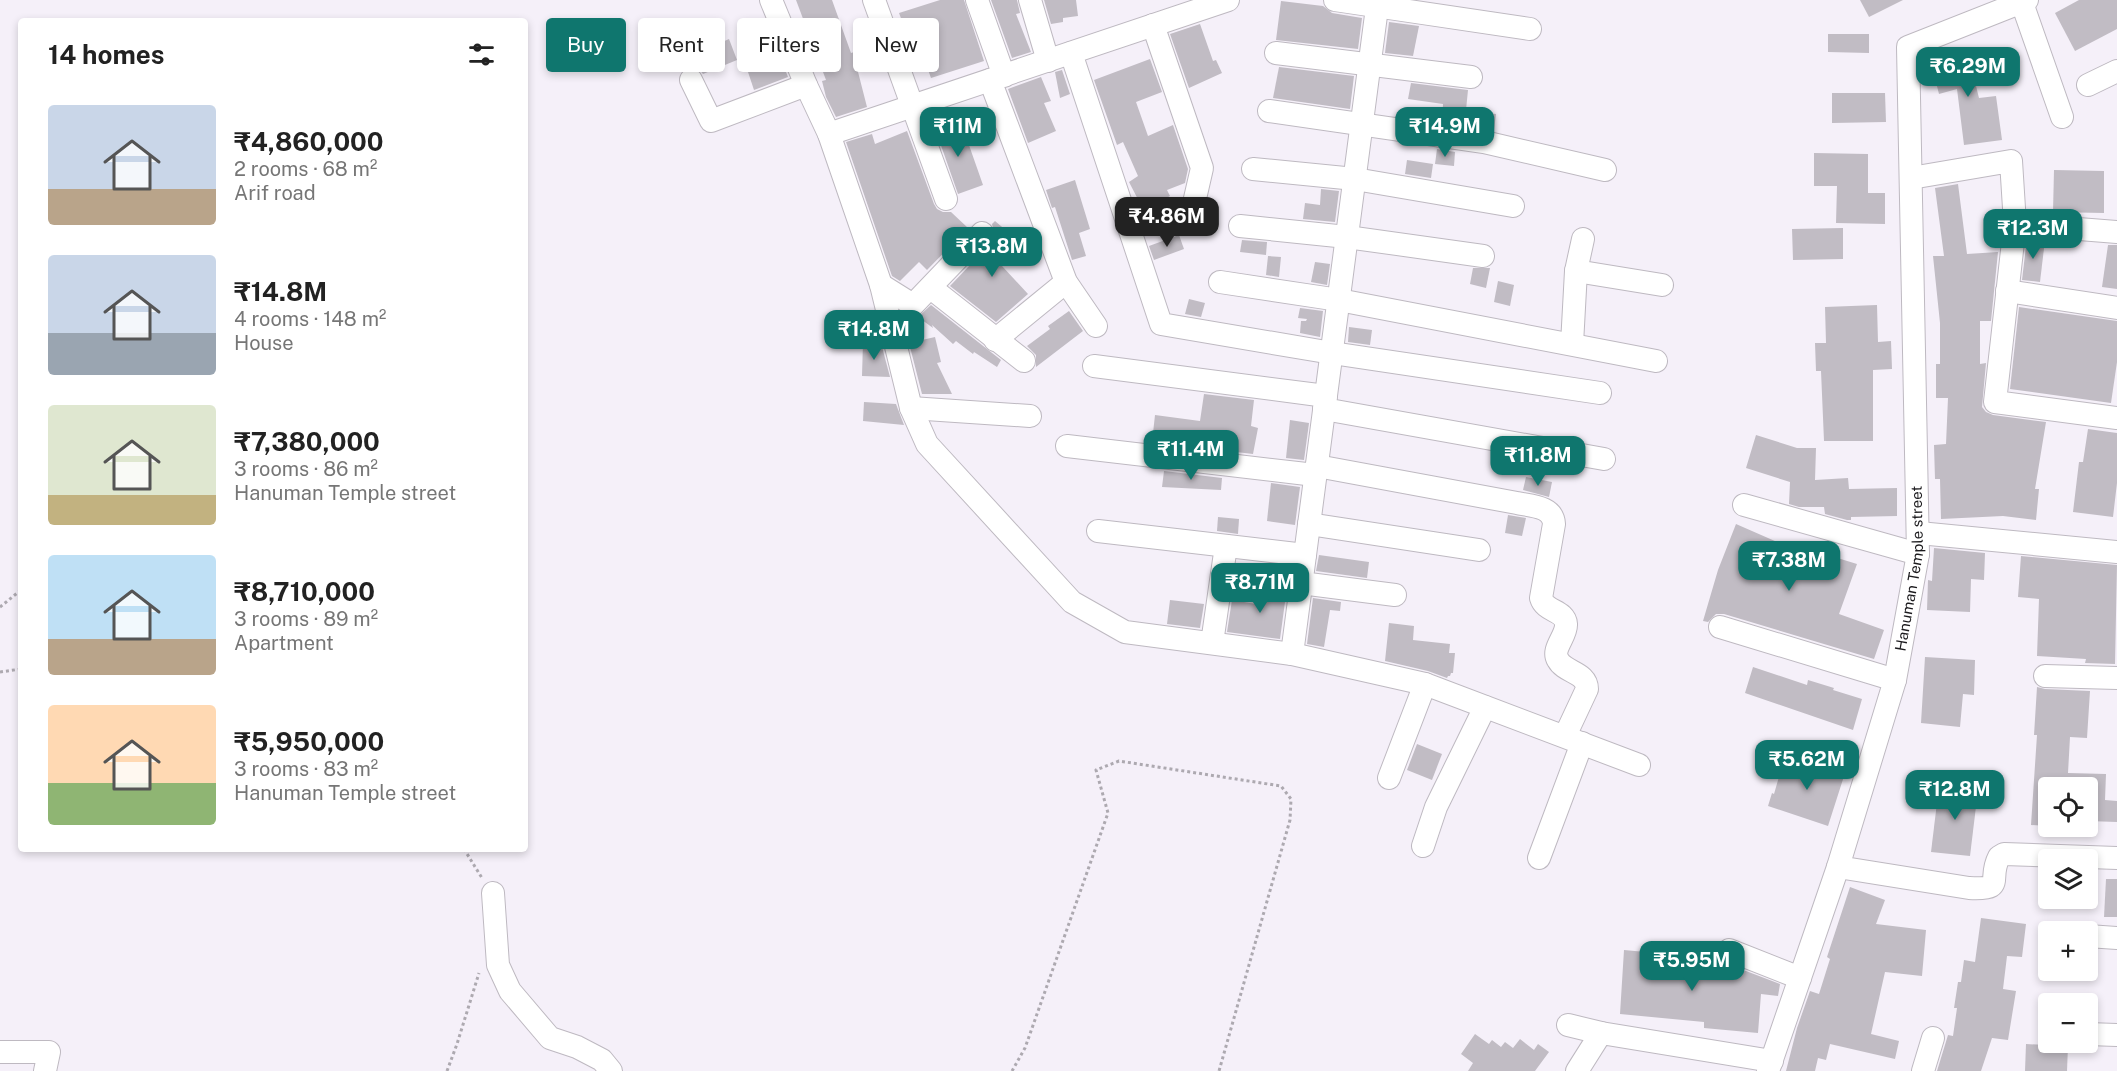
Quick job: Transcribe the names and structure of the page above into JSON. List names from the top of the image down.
{
  "streets": {
    "street": ["Hanuman Temple street"]
  },
  "page": {
    "chip": [
      "Buy",
      "Rent",
      "Filters",
      "New"
    ],
    "heading": "14 homes",
    "price": [
      "₹6.29M",
      "₹11M",
      "₹14.9M",
      "₹4.86M",
      "₹12.3M",
      "₹13.8M",
      "₹14.8M",
      "₹11.4M",
      "₹11.8M",
      "₹7.38M",
      "₹8.71M",
      "₹5.62M",
      "₹12.8M",
      "₹5.95M"
    ],
    "list": [
      {
        "name": "₹4,860,000",
        "note": "2 rooms · 68 m² · Arif road"
      },
      {
        "name": "₹14.8M",
        "note": "4 rooms · 148 m² · House"
      },
      {
        "name": "₹7,380,000",
        "note": "3 rooms · 86 m² · Hanuman Temple street"
      },
      {
        "name": "₹8,710,000",
        "note": "3 rooms · 89 m² · Apartment"
      },
      {
        "name": "₹5,950,000",
        "note": "3 rooms · 83 m² · Hanuman Temple street"
      }
    ],
    "map_buttons": ["+", "−"]
  }
}
